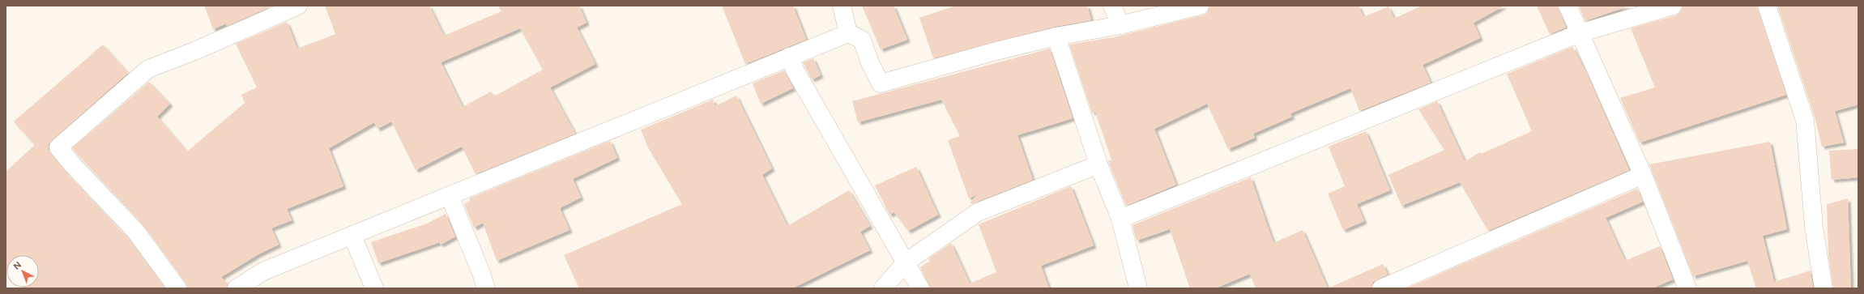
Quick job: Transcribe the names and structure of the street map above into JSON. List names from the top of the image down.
{
  "north": "top left"
}
